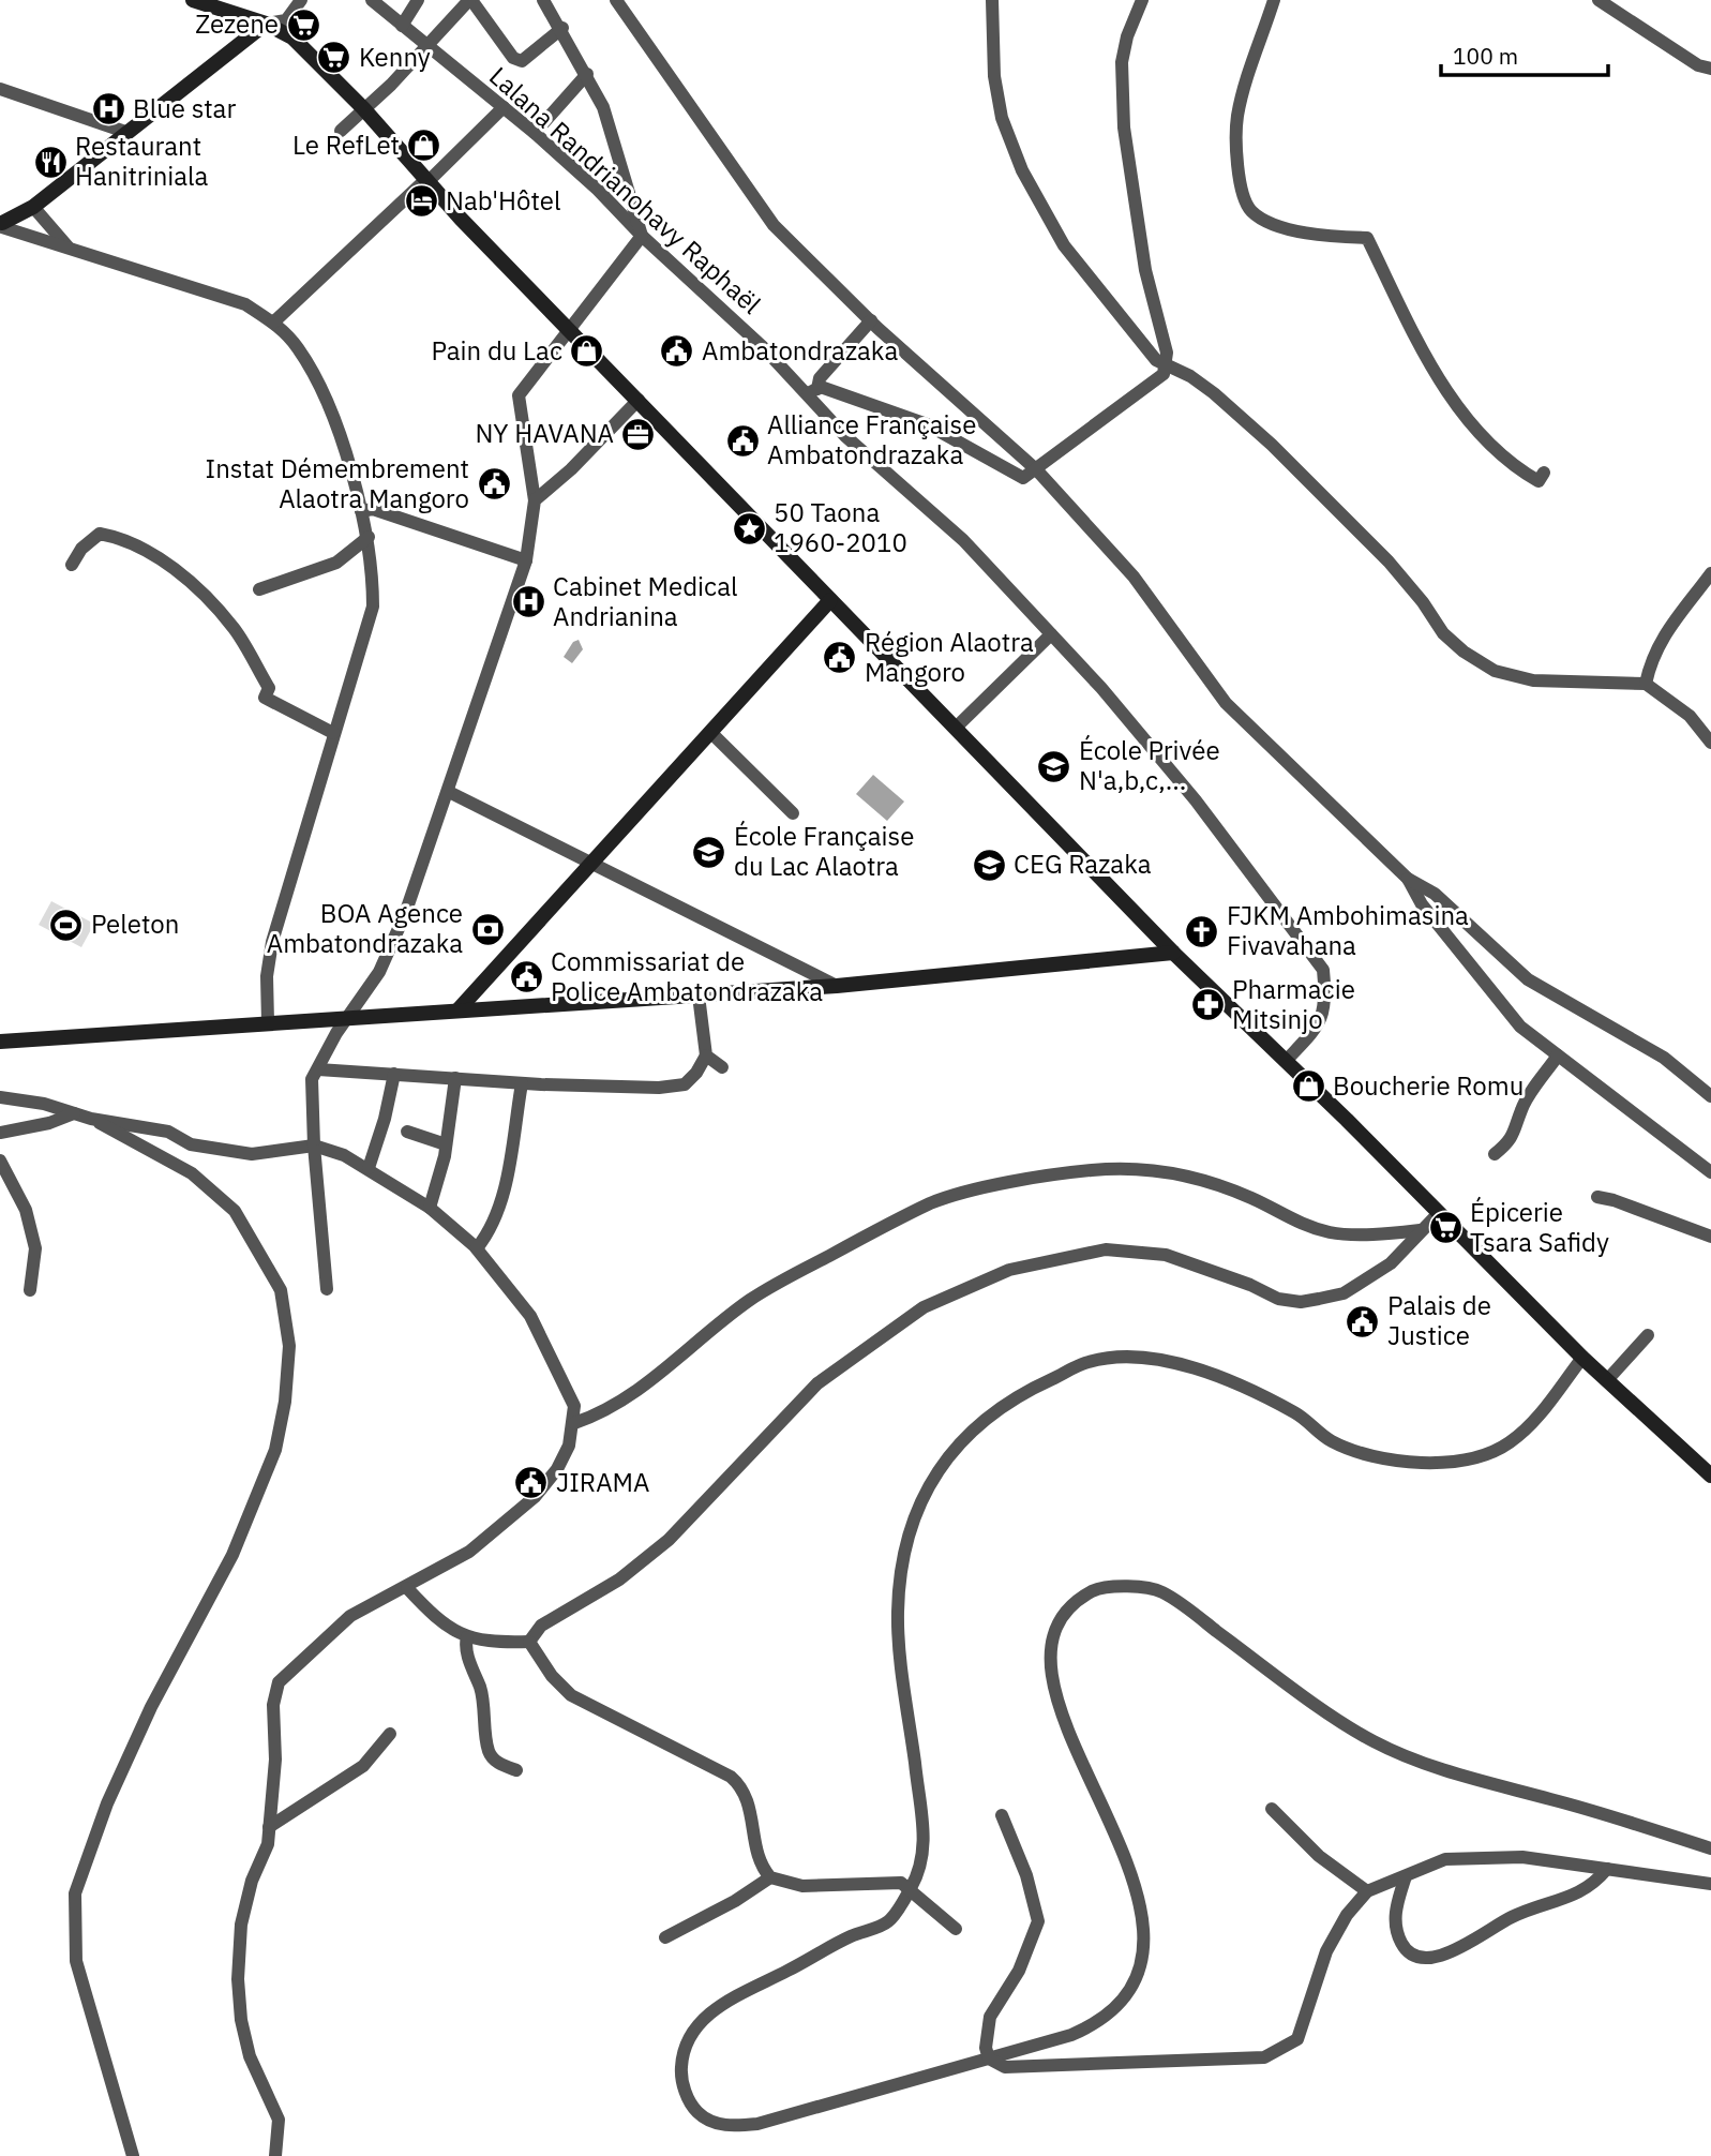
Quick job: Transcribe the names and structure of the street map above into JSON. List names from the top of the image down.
{
  "streets": {
    "street": ["Lalana Randrianohavy Raphaël"]
  },
  "places": {
    "supermarket": ["Zezene", "Kenny", "Épicerie Tsara Safidy"],
    "hospital": ["Blue star", "Cabinet Medical Andrianina"],
    "shop": ["Le RefLet", "Pain du Lac", "Boucherie Romu"],
    "restaurant": ["Restaurant Hanitriniala"],
    "hotel": ["Nab'Hôtel"],
    "public building": [
      "Ambatondrazaka",
      "Alliance Française Ambatondrazaka",
      "Instat Démembrement Alaotra Mangoro",
      "Région Alaotra Mangoro",
      "Commissariat de Police Ambatondrazaka",
      "Palais de Justice",
      "JIRAMA"
    ],
    "office": ["NY HAVANA"],
    "place": ["50 Taona 1960-2010"],
    "school or university": ["École Privée N'a,b,c,...", "École Française du Lac Alaotra", "CEG Razaka"],
    "sports": ["Peleton"],
    "bank": ["BOA Agence Ambatondrazaka"],
    "church": ["FJKM Ambohimasina Fivavahana"],
    "pharmacy": ["Pharmacie Mitsinjo"]
  },
  "scale_bar": "100 m"
}
